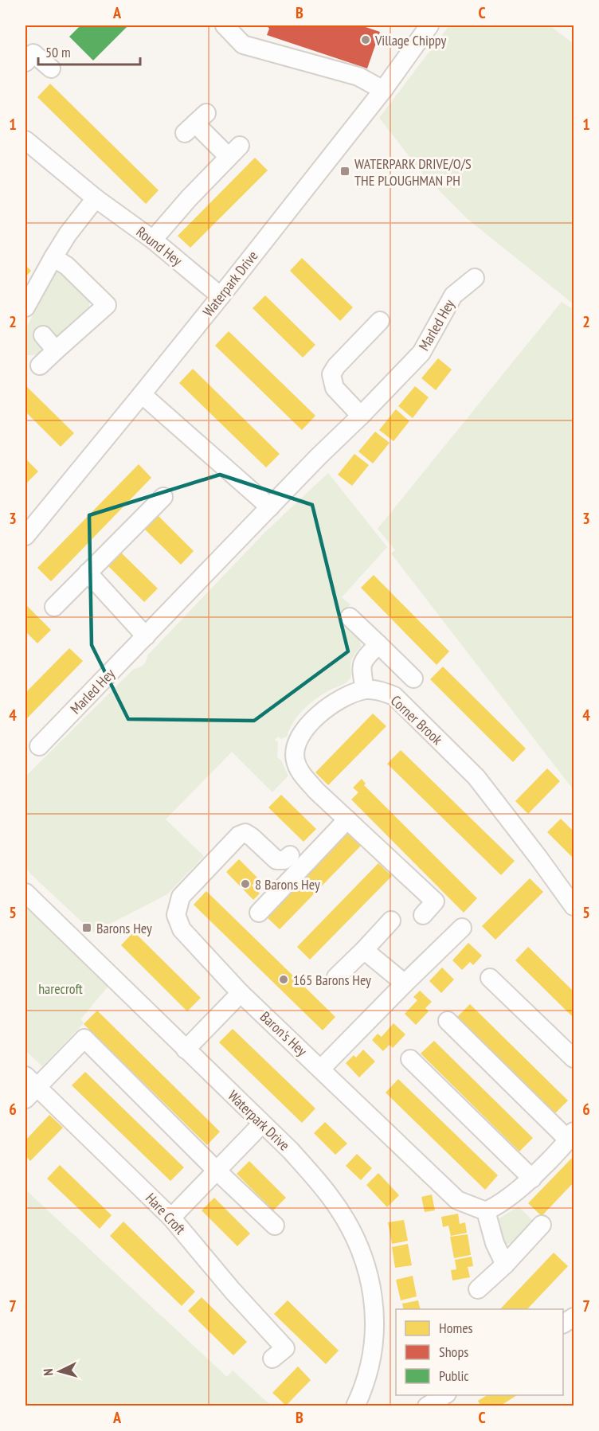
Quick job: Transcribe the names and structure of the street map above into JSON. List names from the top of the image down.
{
  "streets": {
    "street": [
      "Round Hey",
      "Waterpark Drive",
      "Marled Hey",
      "Corner Brook",
      "Baron's Hey",
      "Hare Croft"
    ]
  },
  "crossings": [
    ["Round Hey", "Waterpark Drive"]
  ],
  "parks": ["harecroft"],
  "places": {
    "other": ["Village Chippy", "8 Barons Hey", "165 Barons Hey"],
    "transit": ["WATERPARK DRIVE/O/S THE PLOUGHMAN PH", "Barons Hey"]
  },
  "legend": ["Homes", "Shops", "Public"],
  "scale_bar": "50 m",
  "north": "left",
  "grid": {
    "columns": ["A", "B", "C"],
    "rows": [
      "1",
      "2",
      "3",
      "4",
      "5",
      "6",
      "7"
    ]
  }
}
